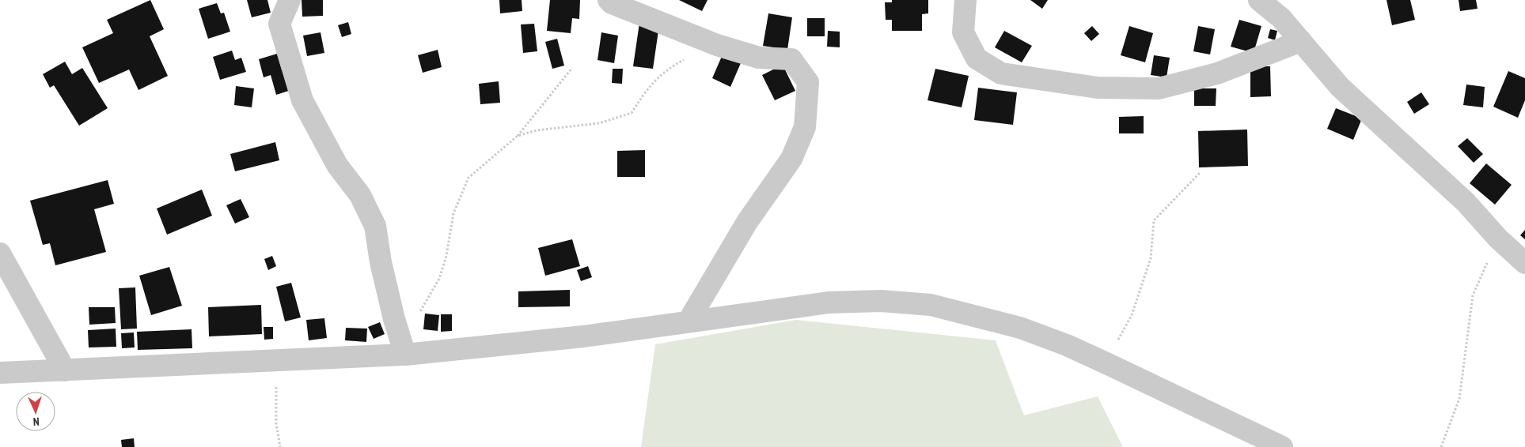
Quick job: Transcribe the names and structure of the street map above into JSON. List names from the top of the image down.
{
  "north": "bottom"
}
